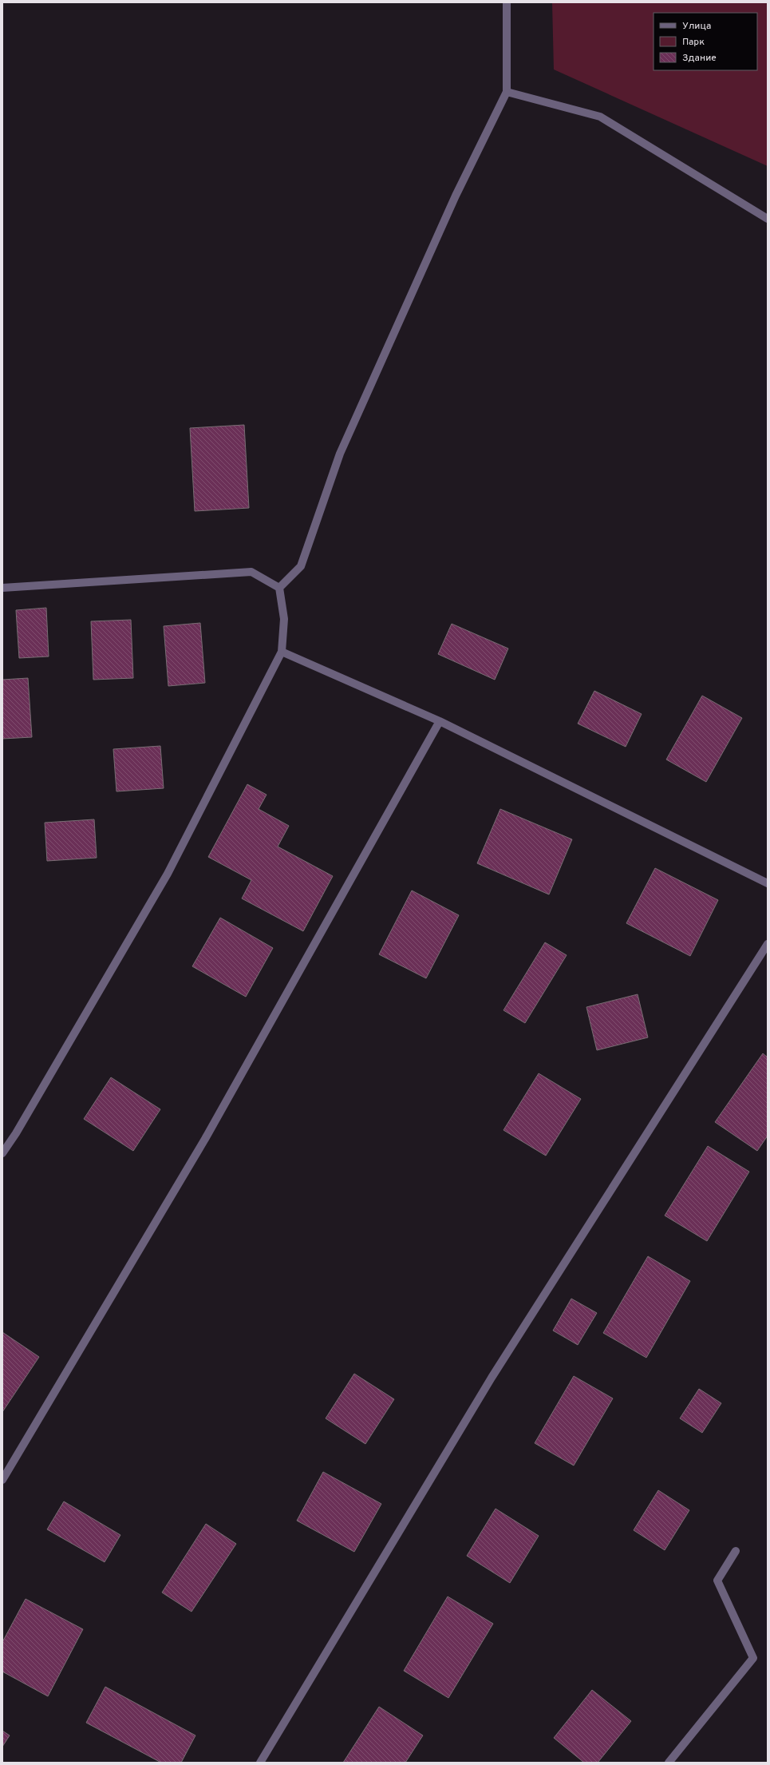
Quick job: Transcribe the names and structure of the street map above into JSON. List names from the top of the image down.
{
  "legend": ["Улица", "Парк", "Здание"]
}
